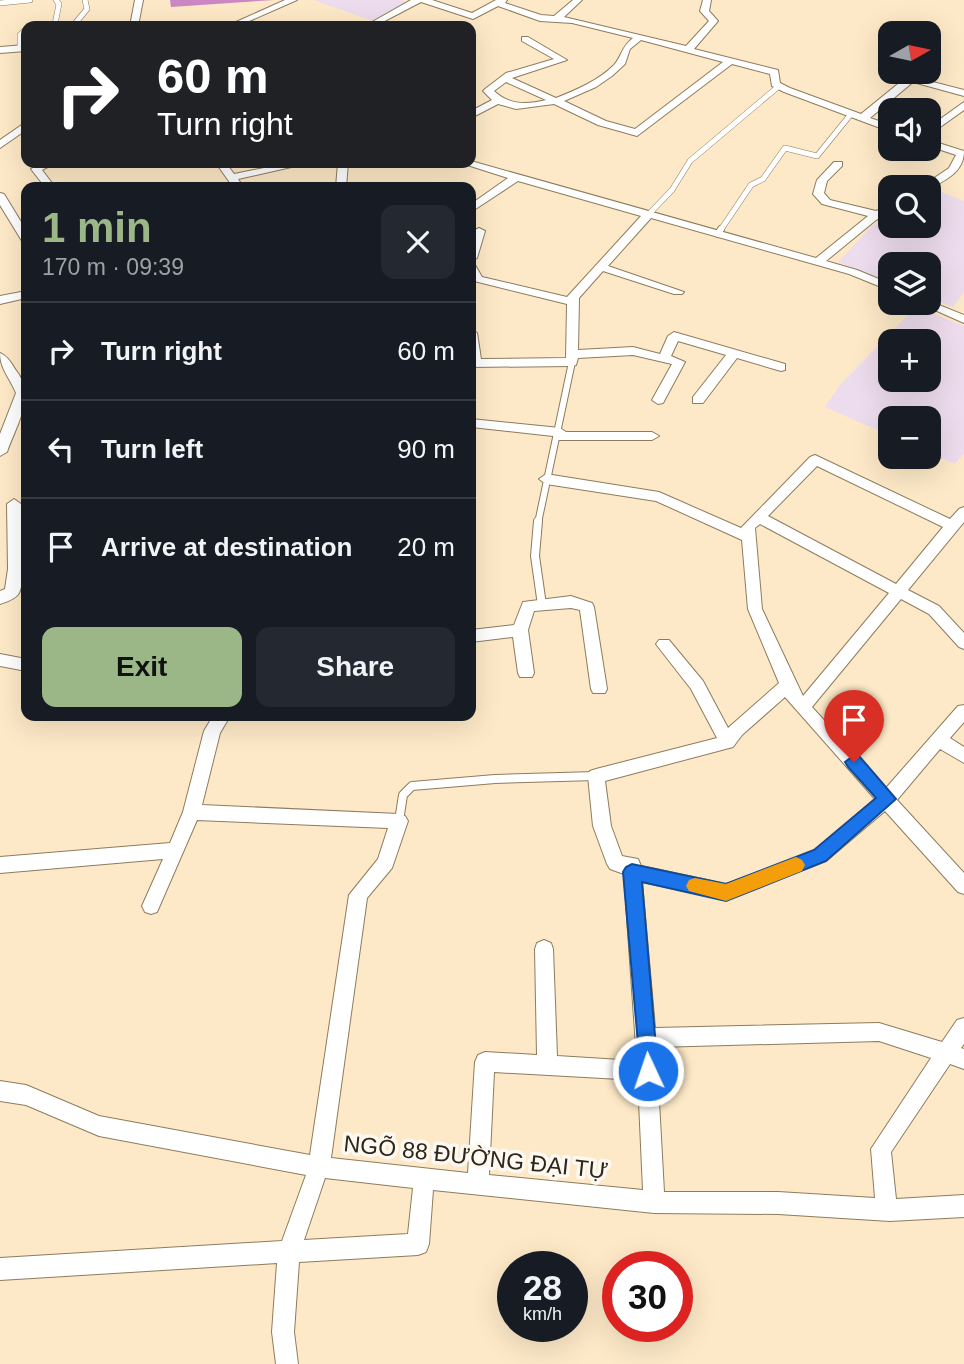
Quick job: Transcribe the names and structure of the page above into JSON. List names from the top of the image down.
{
  "streets": {
    "street": ["NGÕ 88 ĐƯỜNG ĐẠI TỰ"]
  },
  "north": "right",
  "page": {
    "map_buttons": ["+", "−"],
    "turn": ["60 m", "Turn right"],
    "heading": ["1 min", "170 m · 09:39"],
    "list": [
      {
        "name": "Turn right",
        "value": "60 m"
      },
      {
        "name": "Turn left",
        "value": "90 m"
      },
      {
        "name": "Arrive at destination",
        "value": "20 m"
      }
    ],
    "buttons": ["Exit", "Share"],
    "speed": "28 km/h",
    "limit": "30"
  }
}
